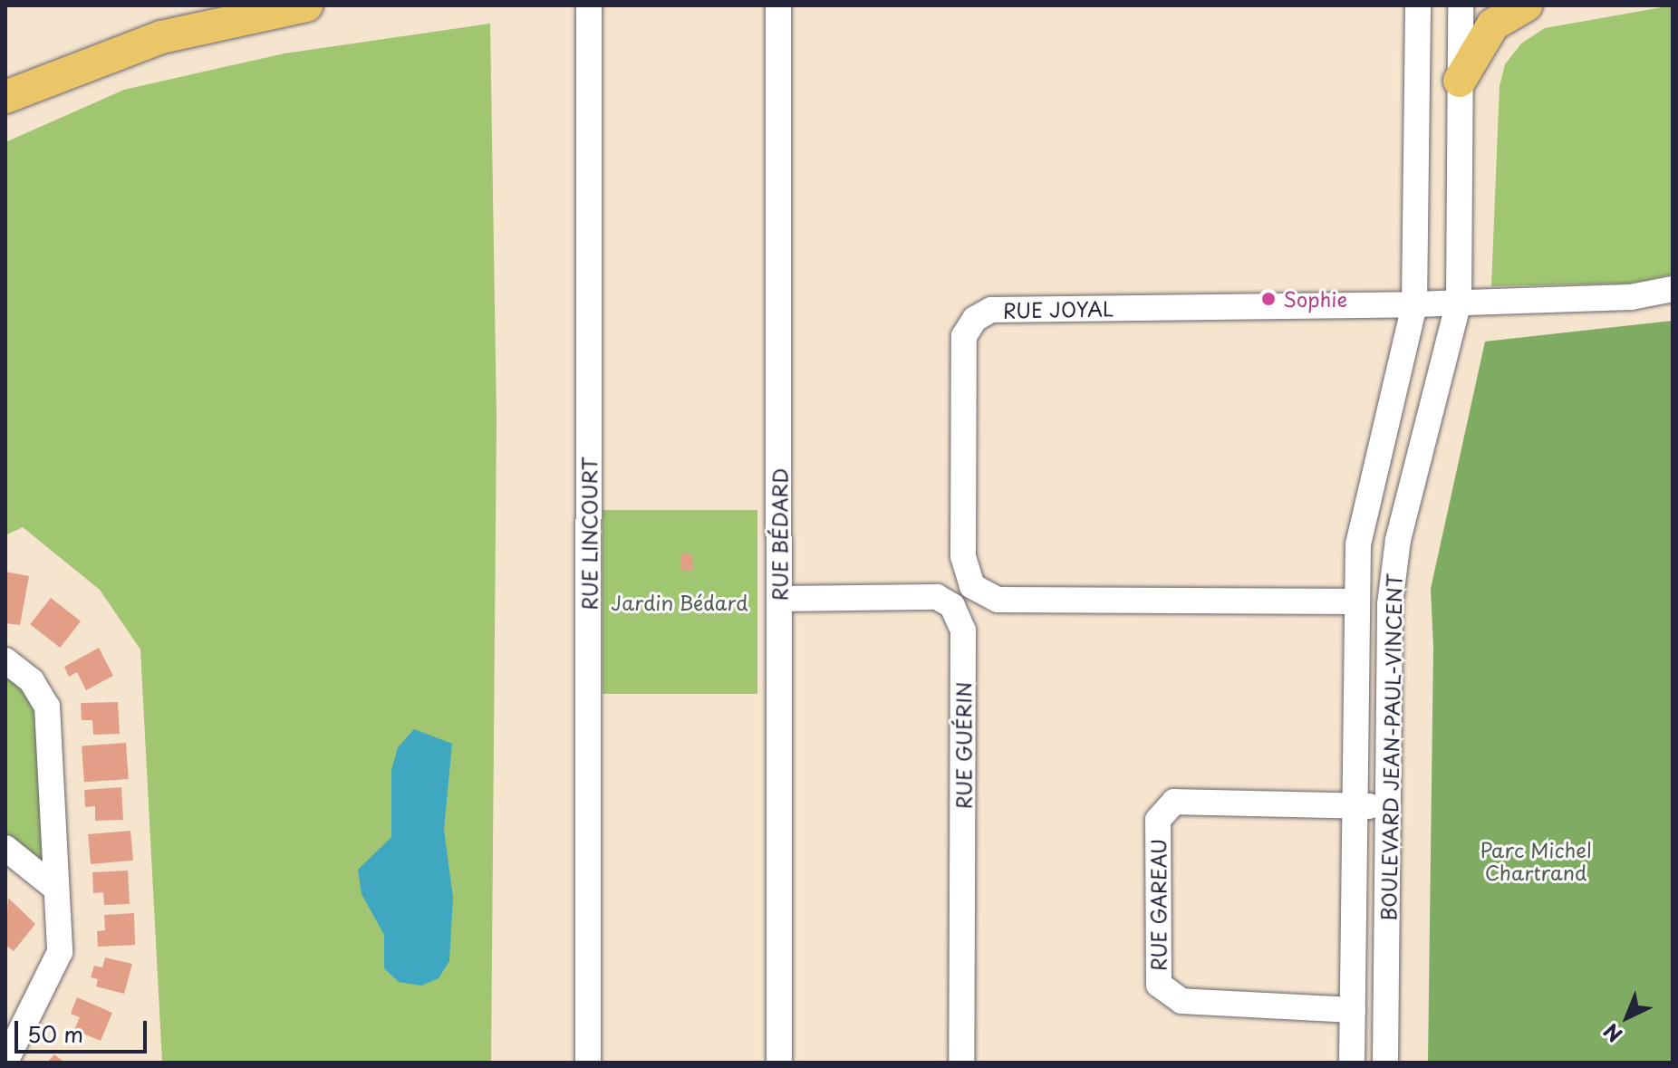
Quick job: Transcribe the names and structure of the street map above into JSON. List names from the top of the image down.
{
  "streets": {
    "street": [
      "RUE JOYAL",
      "RUE LINCOURT",
      "RUE BÉDARD",
      "RUE GUÉRIN",
      "BOULEVARD JEAN-PAUL-VINCENT",
      "RUE GAREAU"
    ]
  },
  "crossings": [
    ["RUE JOYAL", "BOULEVARD JEAN-PAUL-VINCENT"],
    ["RUE BÉDARD", "RUE GUÉRIN"],
    ["BOULEVARD JEAN-PAUL-VINCENT", "RUE GAREAU"]
  ],
  "parks": ["Jardin Bédard", "Parc Michel Chartrand"],
  "places": ["Sophie"],
  "scale_bar": "50 m",
  "north": "bottom left"
}
